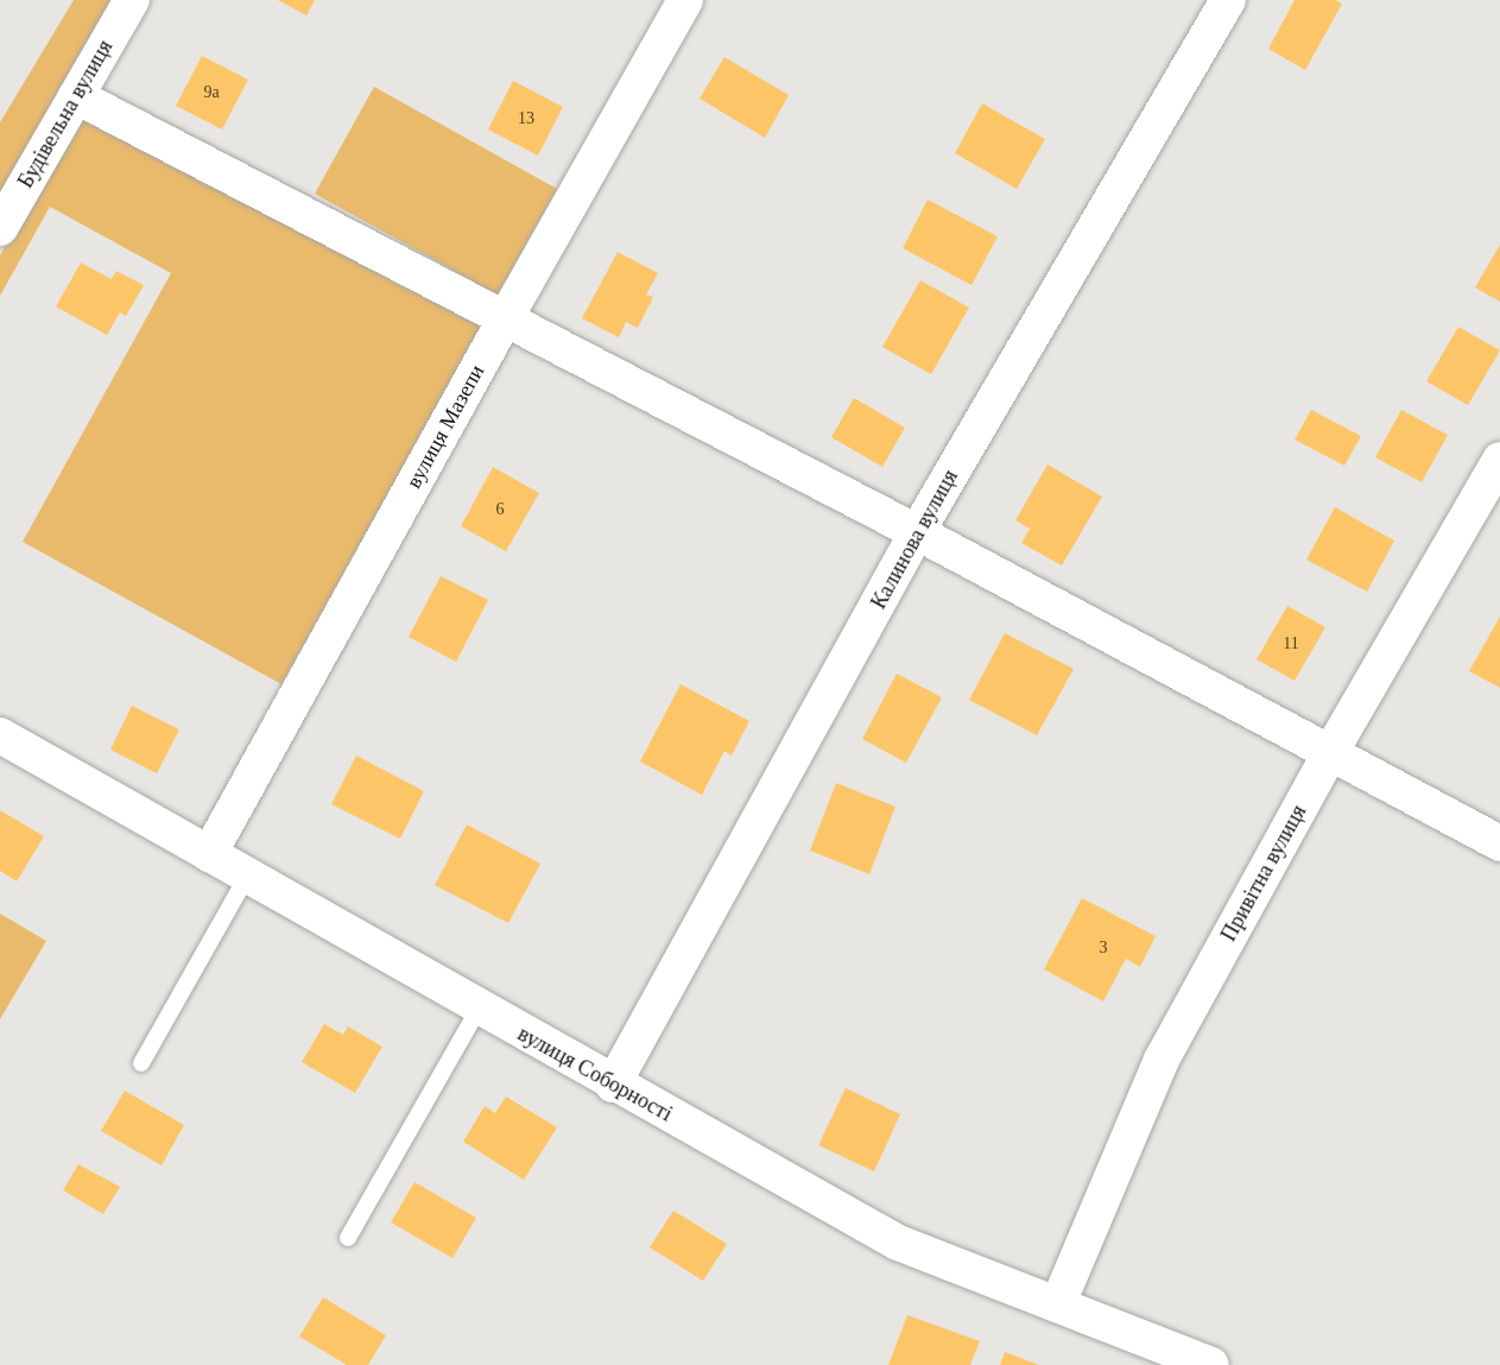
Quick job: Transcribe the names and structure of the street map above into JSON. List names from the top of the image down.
{
  "streets": {
    "street": [
      "Будівельна вулиця",
      "вулиця Мазепи",
      "Калинова вулиця",
      "Привітна вулиця",
      "вулиця Соборності"
    ]
  },
  "crossings": [
    ["вулиця Мазепи", "вулиця Соборності"],
    ["Калинова вулиця", "вулиця Соборності"],
    ["Привітна вулиця", "вулиця Соборності"]
  ],
  "house_numbers": [
    "9а",
    "13",
    "6",
    "11",
    "3"
  ]
}
